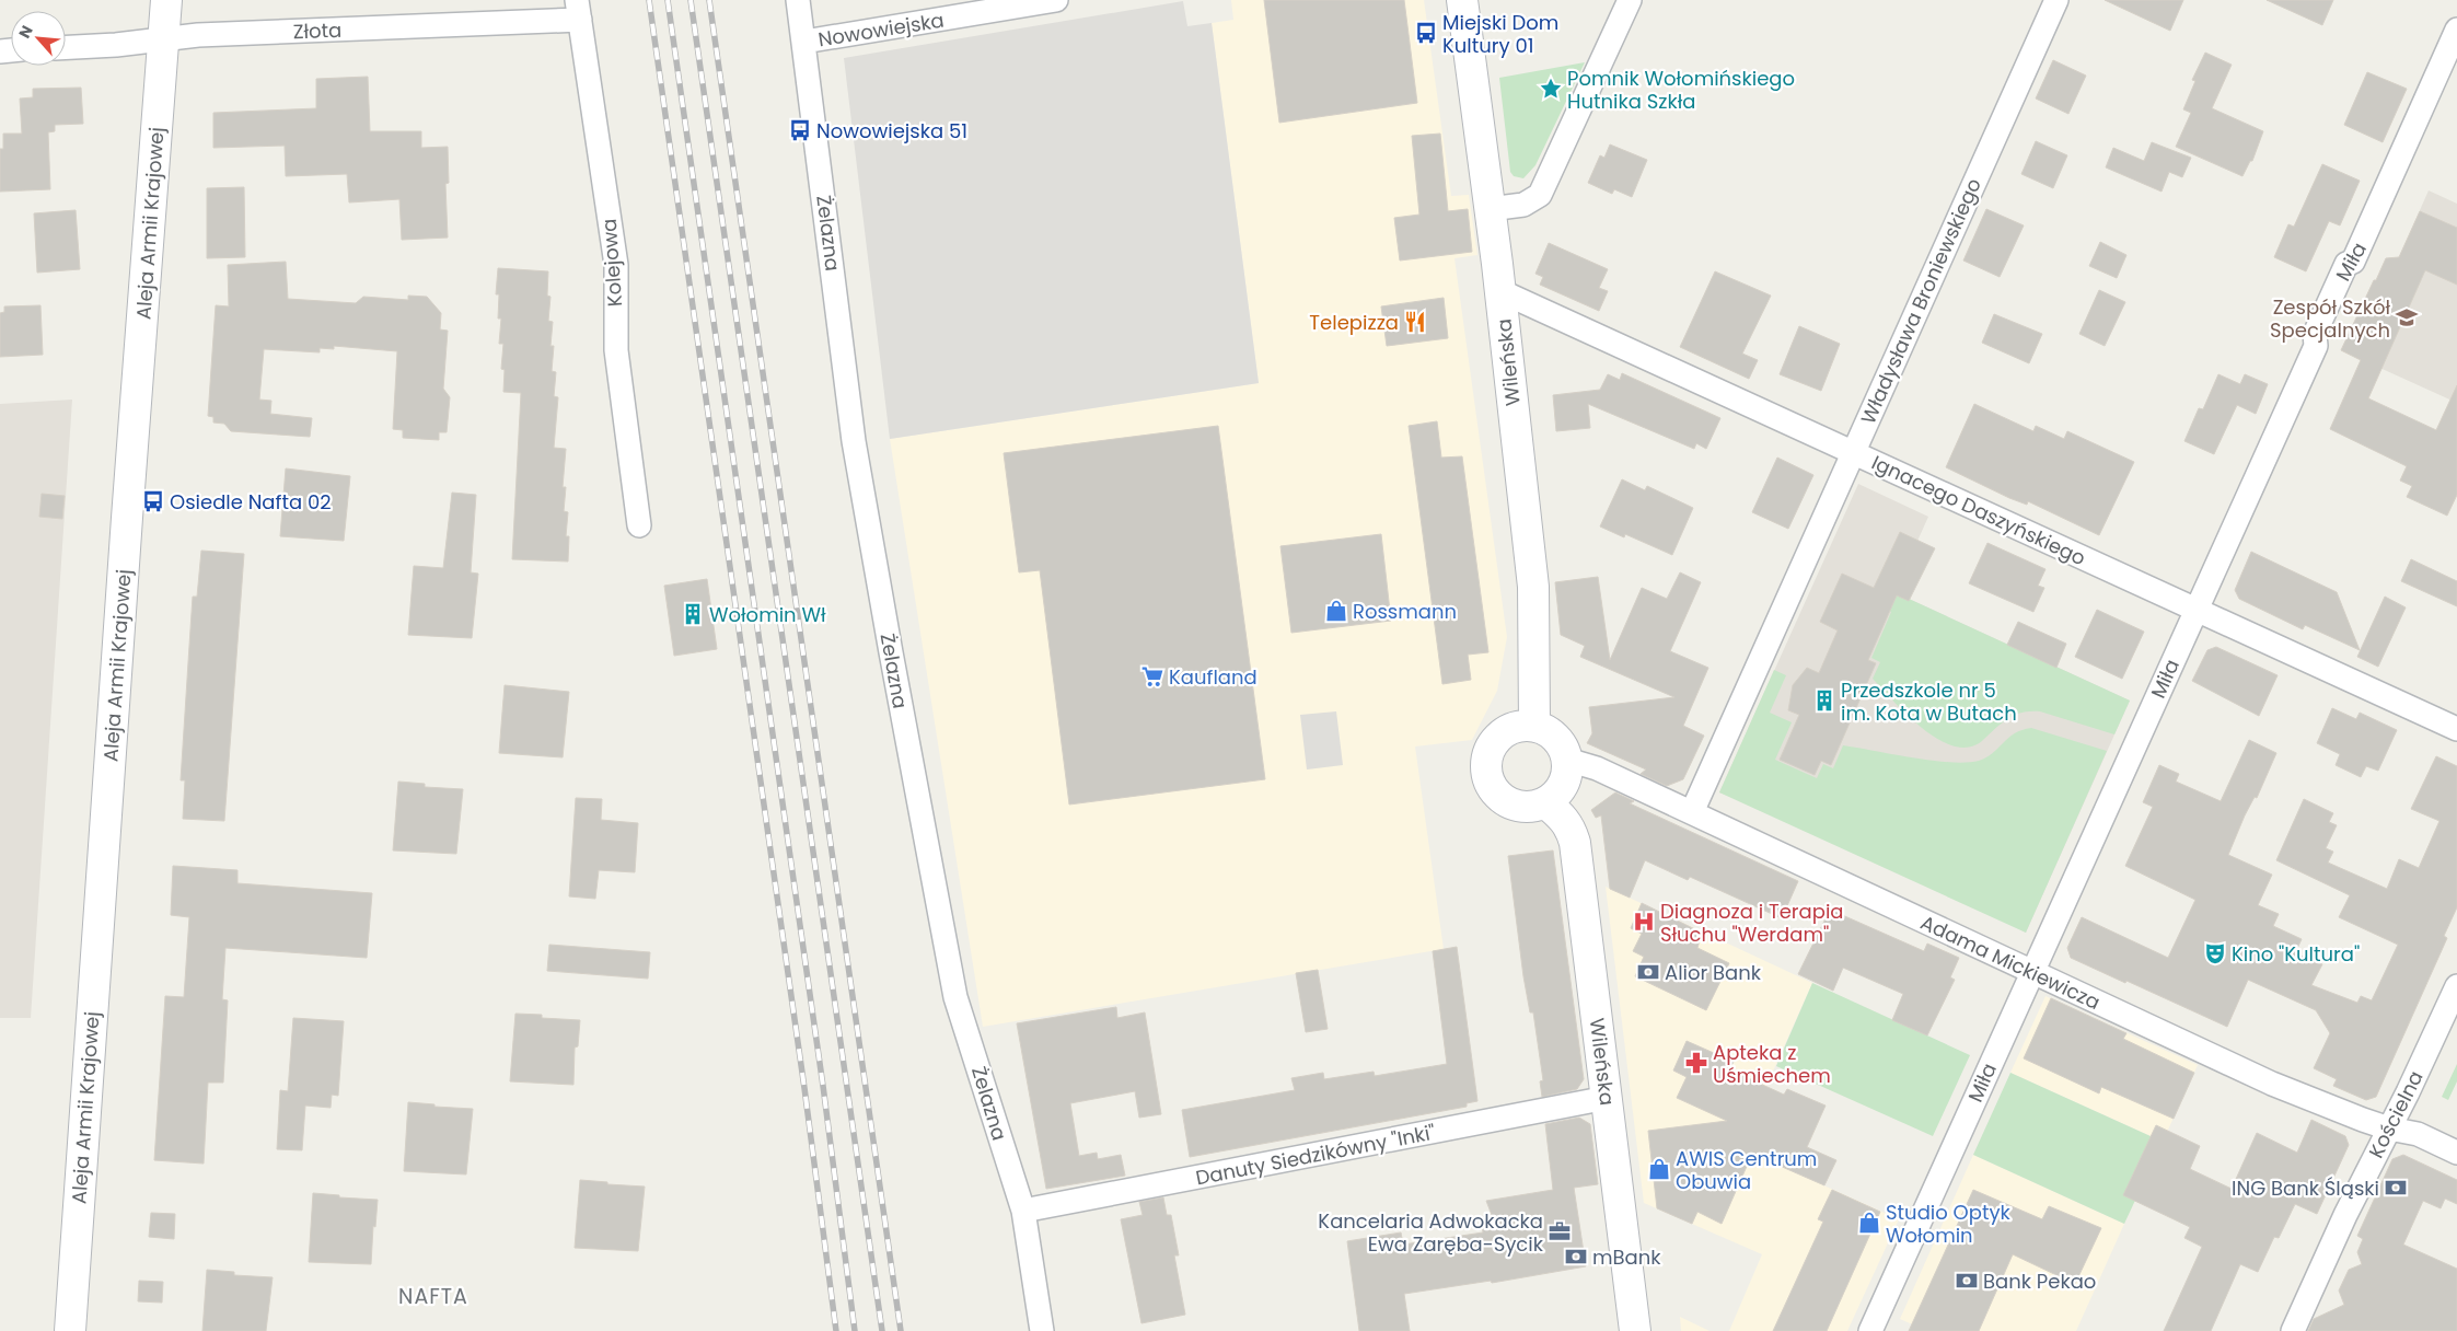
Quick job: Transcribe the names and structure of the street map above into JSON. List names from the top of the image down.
{
  "streets": {
    "street": [
      "Nowowiejska",
      "Złota",
      "Aleja Armii Krajowej",
      "Żelazna",
      "Miła",
      "Kolejowa",
      "Władysława Broniewskiego",
      "Wileńska",
      "Ignacego Daszyńskiego",
      "Adama Mickiewicza",
      "Kościelna",
      "Danuty Siedzikówny \"Inki\""
    ]
  },
  "crossings": [
    ["Nowowiejska", "Żelazna"],
    ["Złota", "Aleja Armii Krajowej"],
    ["Złota", "Kolejowa"],
    ["Żelazna", "Danuty Siedzikówny \"Inki\""],
    ["Miła", "Ignacego Daszyńskiego"],
    ["Miła", "Adama Mickiewicza"],
    ["Władysława Broniewskiego", "Ignacego Daszyńskiego"],
    ["Władysława Broniewskiego", "Adama Mickiewicza"],
    ["Wileńska", "Ignacego Daszyńskiego"],
    ["Wileńska", "Adama Mickiewicza"],
    ["Wileńska", "Danuty Siedzikówny \"Inki\""],
    ["Adama Mickiewicza", "Kościelna"]
  ],
  "districts": ["NAFTA"],
  "places": {
    "bus stop": ["Miejski Dom Kultury 01", "Nowowiejska 51", "Osiedle Nafta 02"],
    "place": ["Pomnik Wołomińskiego Hutnika Szkła"],
    "school or university": ["Zespół Szkół Specjalnych"],
    "restaurant": ["Telepizza"],
    "shop": ["Rossmann", "AWIS Centrum Obuwia", "Studio Optyk Wołomin"],
    "building": ["Wołomin Wł", "Przedszkole nr 5 im. Kota w Butach"],
    "supermarket": ["Kaufland"],
    "hospital": ["Diagnoza i Terapia Słuchu \"Werdam\""],
    "theatre": ["Kino \"Kultura\""],
    "bank": [
      "Alior Bank",
      "ING Bank Śląski",
      "mBank",
      "Bank Pekao"
    ],
    "pharmacy": ["Apteka z Uśmiechem"],
    "office": ["Kancelaria Adwokacka Ewa Zaręba-Sycik"]
  },
  "north": "top left"
}
